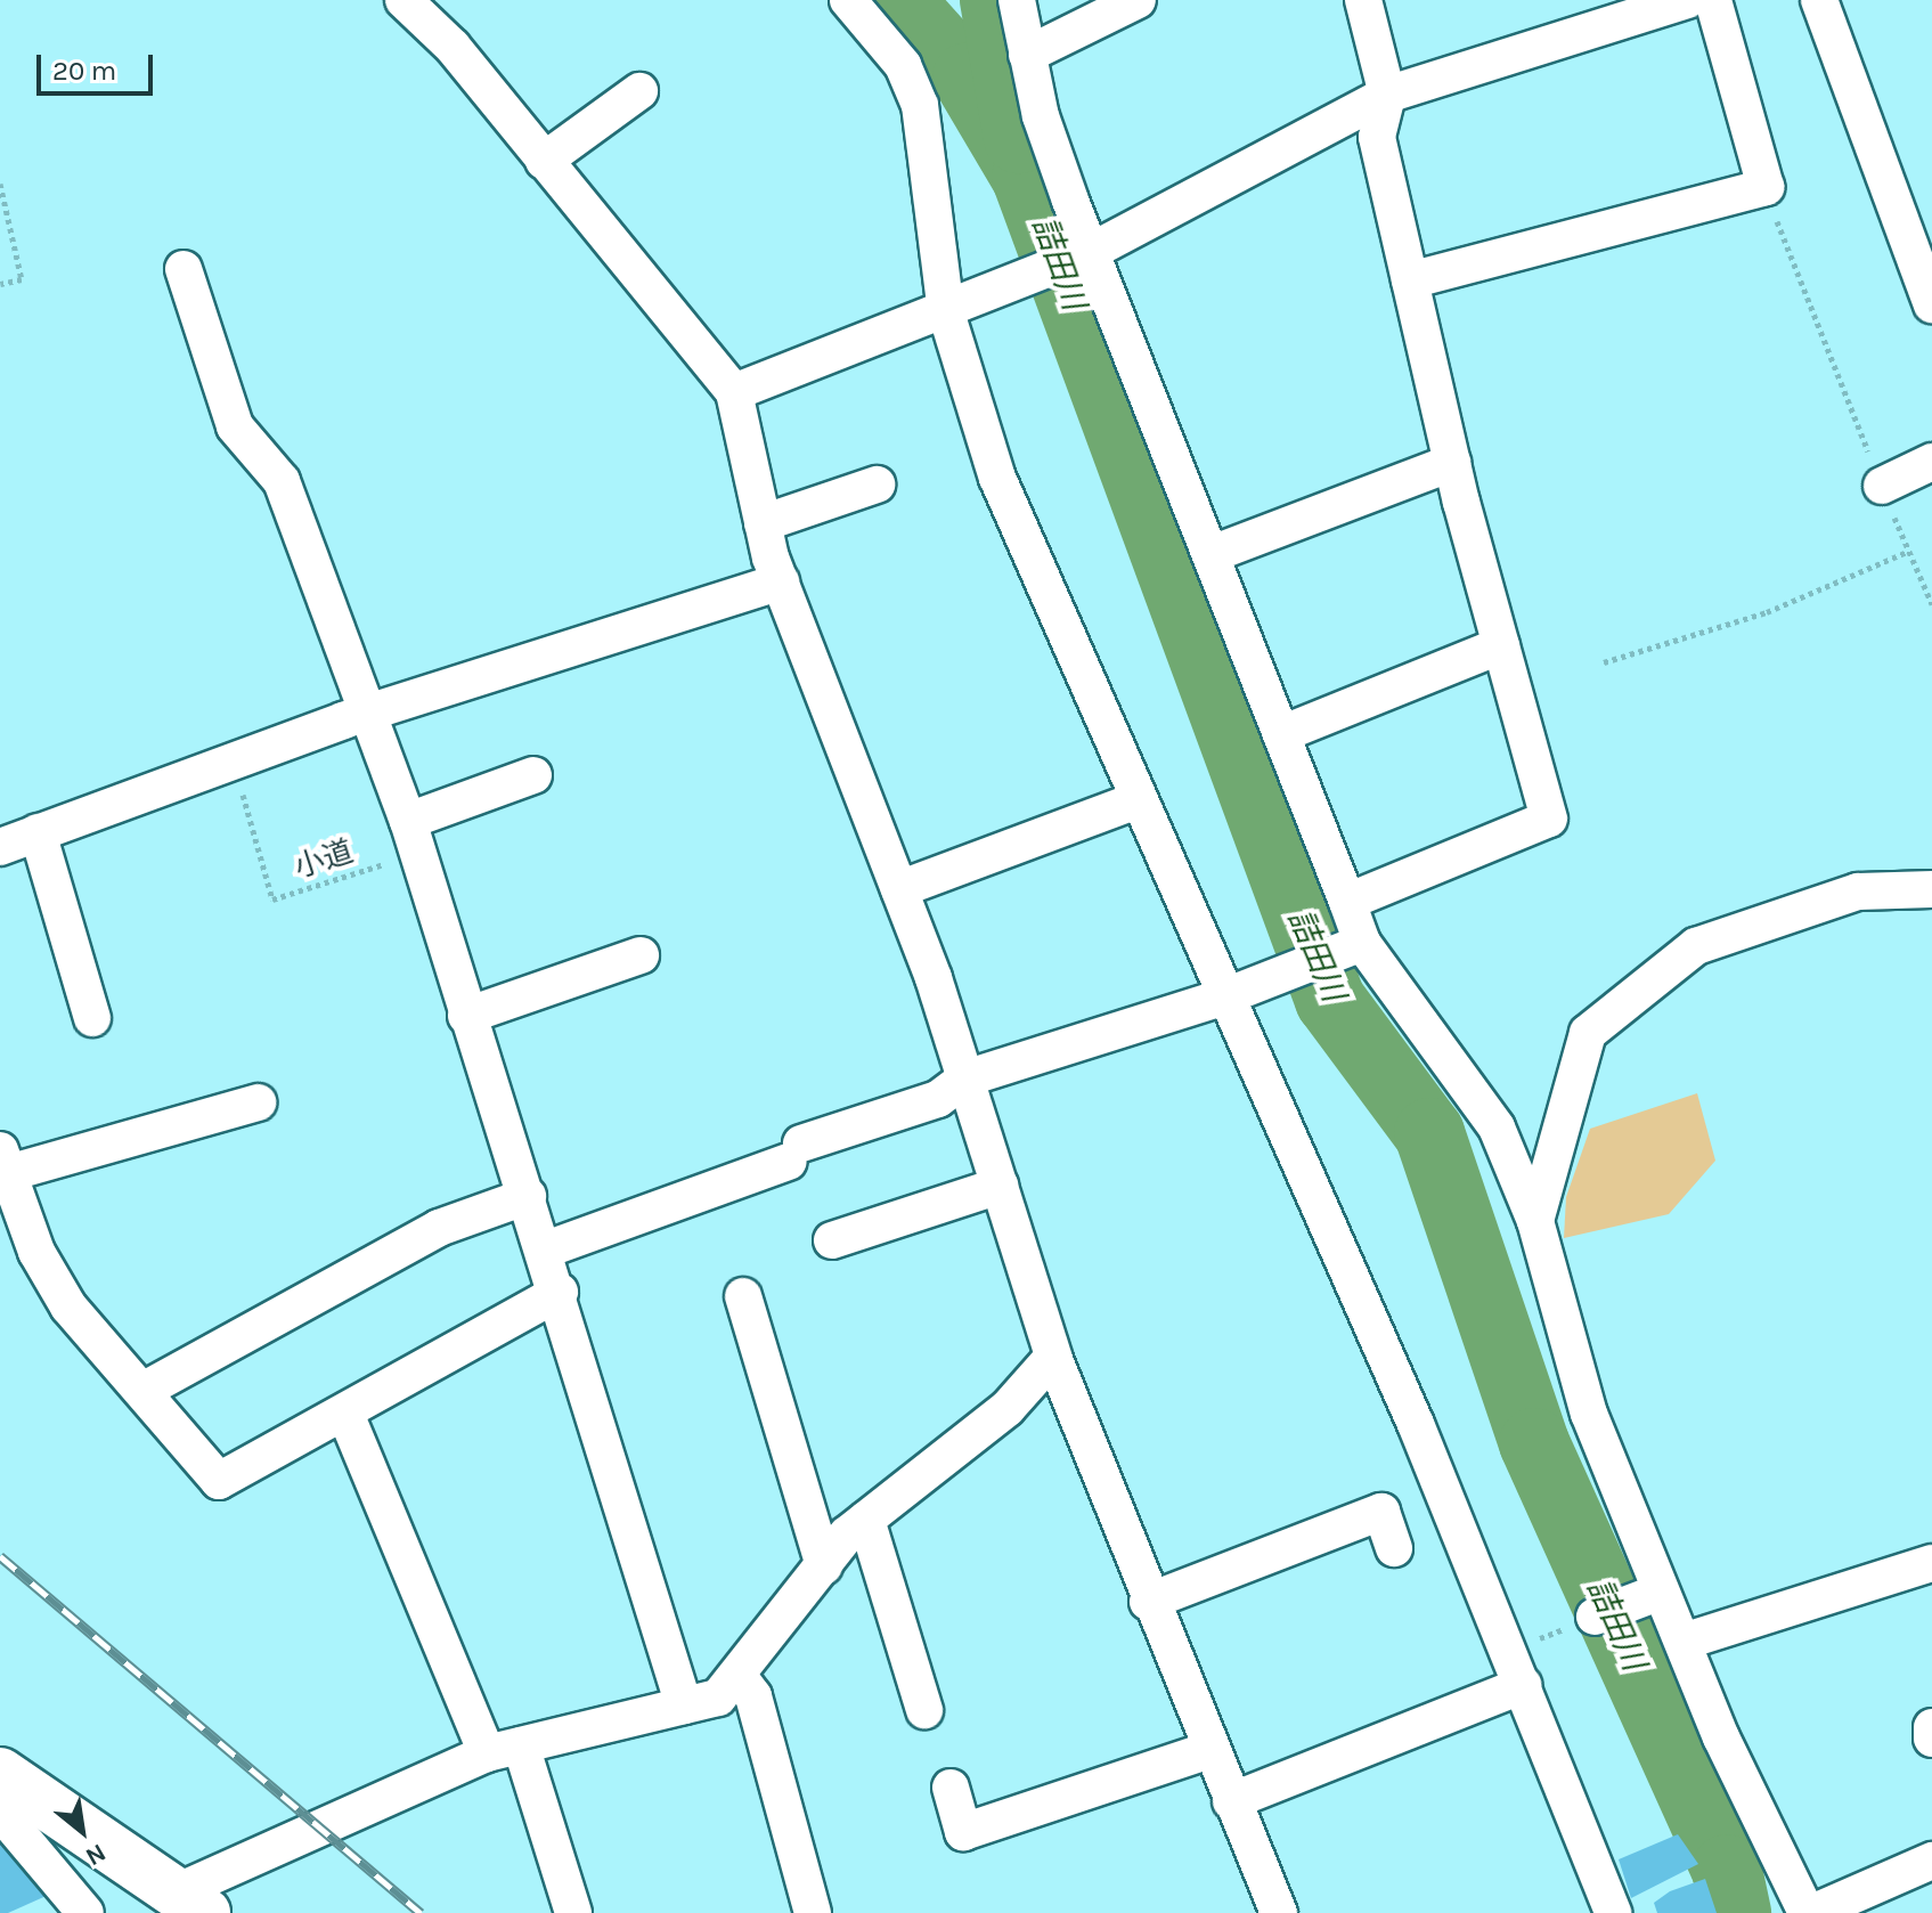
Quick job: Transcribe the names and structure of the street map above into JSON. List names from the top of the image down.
{
  "streets": {
    "path": ["小道"]
  },
  "water": ["詰田川"],
  "scale_bar": "20 m",
  "north": "bottom right"
}
